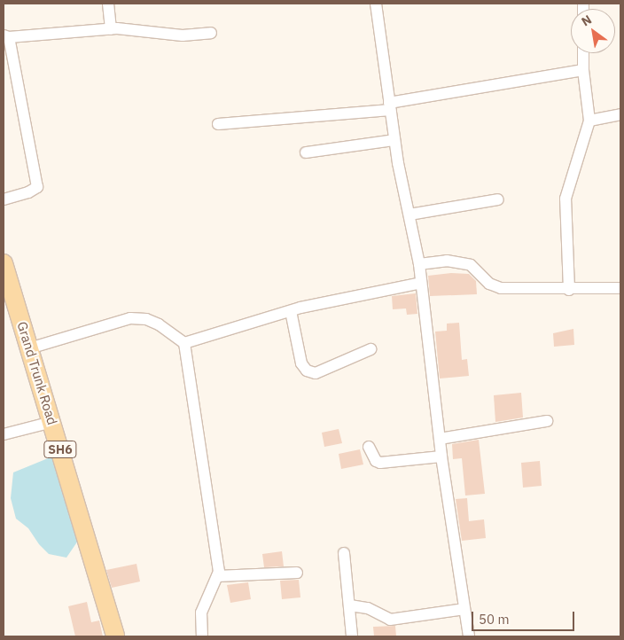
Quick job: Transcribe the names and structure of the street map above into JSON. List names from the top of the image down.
{
  "streets": {
    "main road": ["Grand Trunk Road", "SH6"]
  },
  "scale_bar": "50 m",
  "north": "top left"
}
